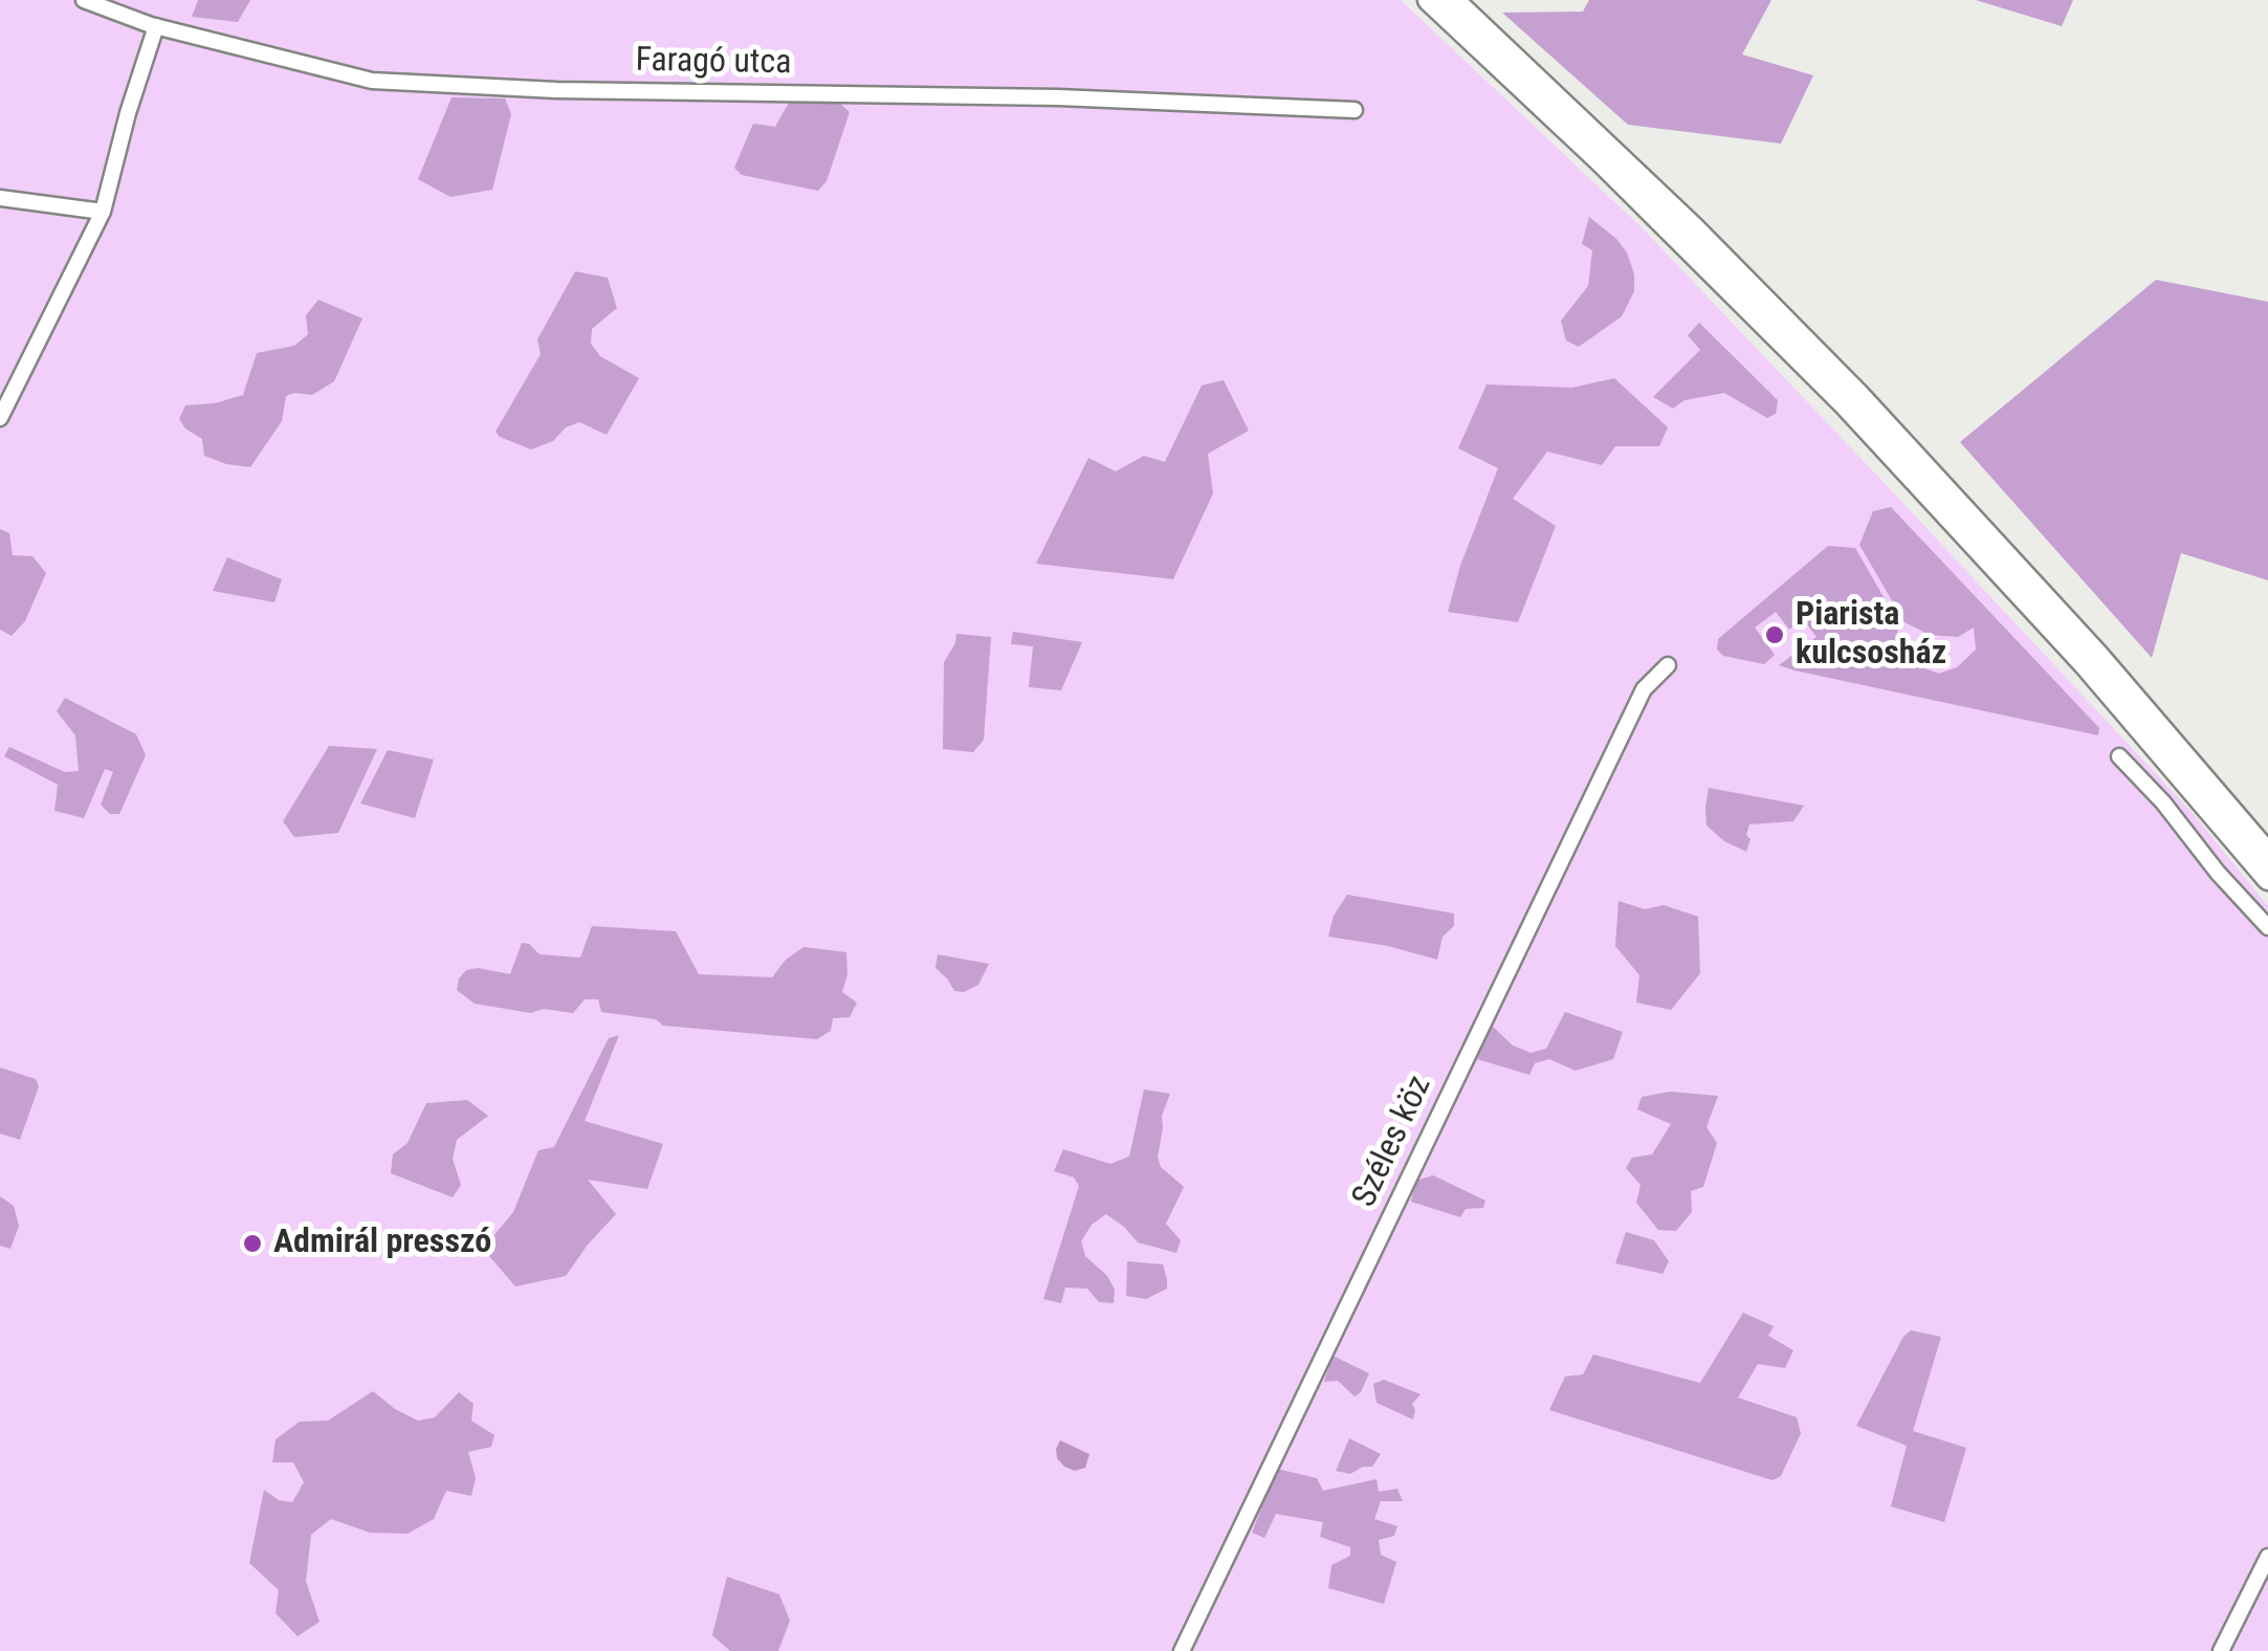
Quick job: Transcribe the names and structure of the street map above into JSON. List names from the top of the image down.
{
  "streets": {
    "street": ["Faragó utca", "Széles köz"]
  },
  "places": ["Piarista kulcsosház", "Admirál presszó"]
}
